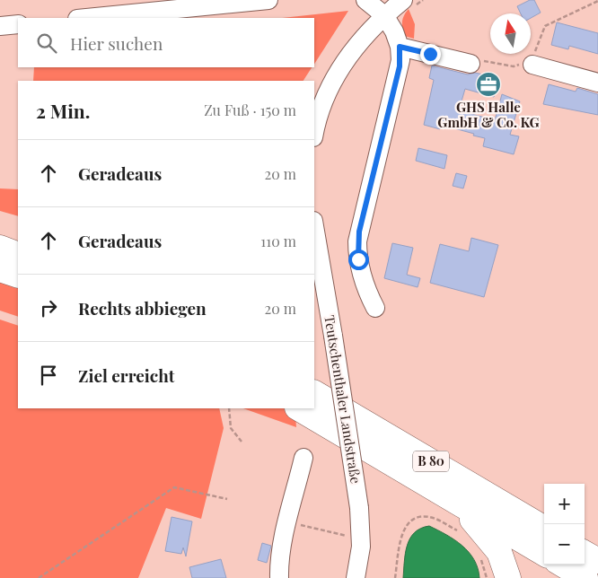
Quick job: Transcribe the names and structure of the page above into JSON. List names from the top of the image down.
{
  "streets": {
    "highway": ["B 80"],
    "street": ["Teutschenthaler Landstraße"]
  },
  "places": {
    "office": ["GHS Halle GmbH & Co. KG"]
  },
  "north": "top",
  "page": {
    "search": "Hier suchen",
    "heading": ["2 Min.", "Zu Fuß · 150 m"],
    "list": [
      ["Geradeaus", "20 m"],
      ["Geradeaus", "110 m"],
      ["Rechts abbiegen", "20 m"],
      "Ziel erreicht"
    ],
    "map_buttons": ["+", "−"]
  }
}
